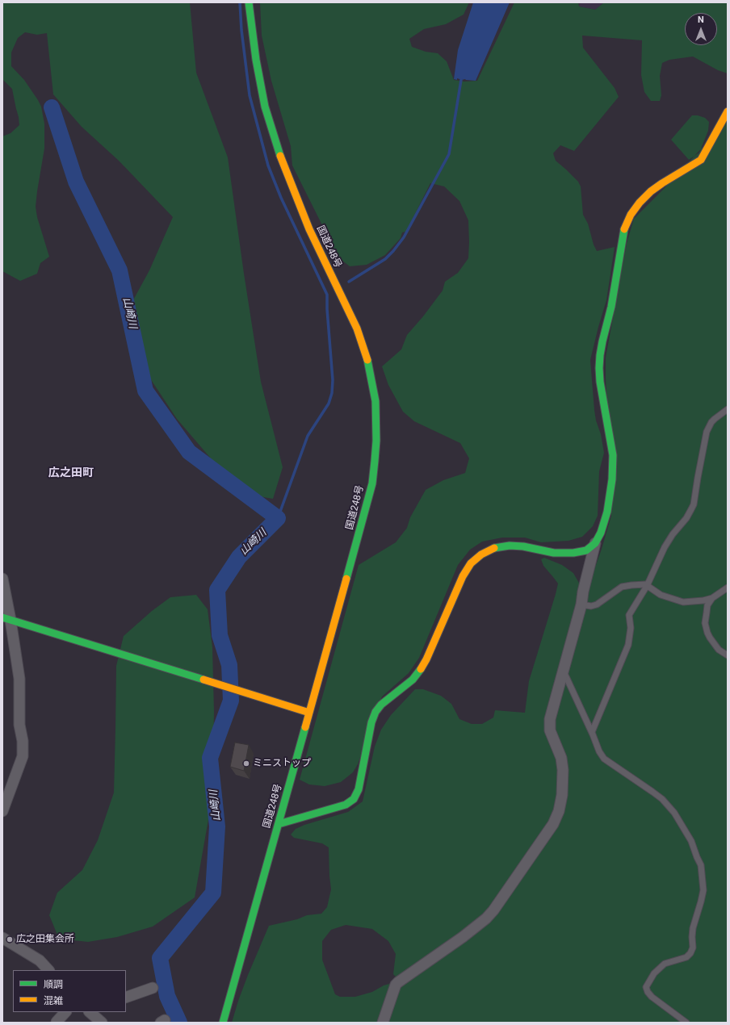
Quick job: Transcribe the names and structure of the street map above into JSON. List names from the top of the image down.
{
  "streets": {
    "main road": ["国道248号"]
  },
  "districts": ["広之田町"],
  "water": ["山崎川"],
  "places": ["ミニストップ", "広之田集会所"],
  "legend": ["順調", "混雑"],
  "north": "top"
}
